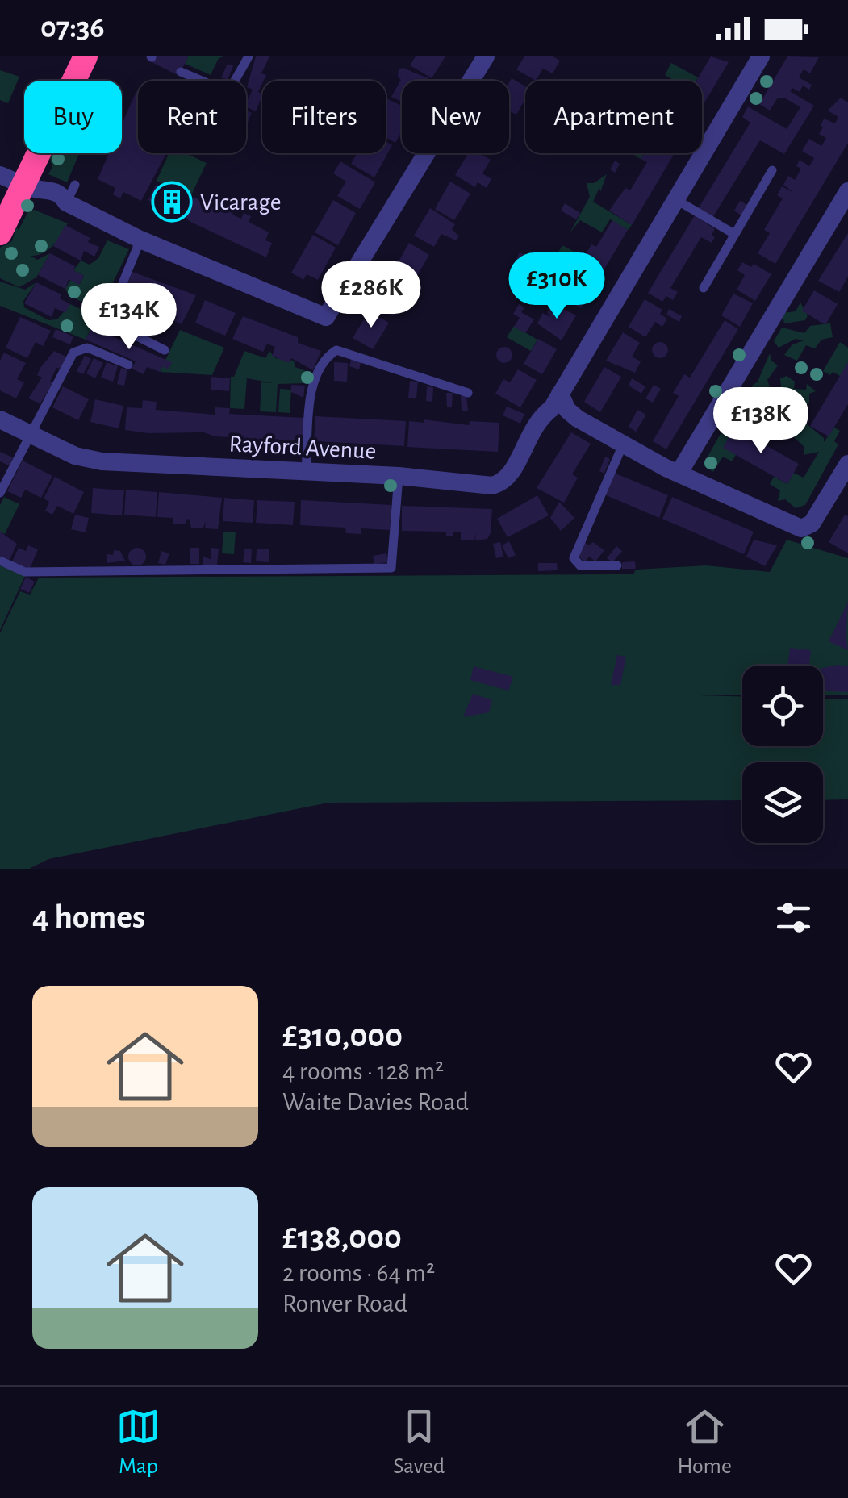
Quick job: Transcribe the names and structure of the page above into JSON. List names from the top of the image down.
{
  "streets": {
    "street": ["Rayford Avenue"]
  },
  "places": {
    "building": ["Vicarage"]
  },
  "page": {
    "status": "07:36",
    "chip": [
      "Buy",
      "Rent",
      "Filters",
      "New",
      "Apartment"
    ],
    "price": [
      "£310K",
      "£286K",
      "£134K",
      "£138K"
    ],
    "heading": "4 homes",
    "list": [
      {
        "name": "£310,000",
        "note": "4 rooms · 128 m² · Waite Davies Road"
      },
      {
        "name": "£138,000",
        "note": "2 rooms · 64 m² · Ronver Road"
      }
    ],
    "tabs": ["Map", "Saved", "Home"]
  }
}
